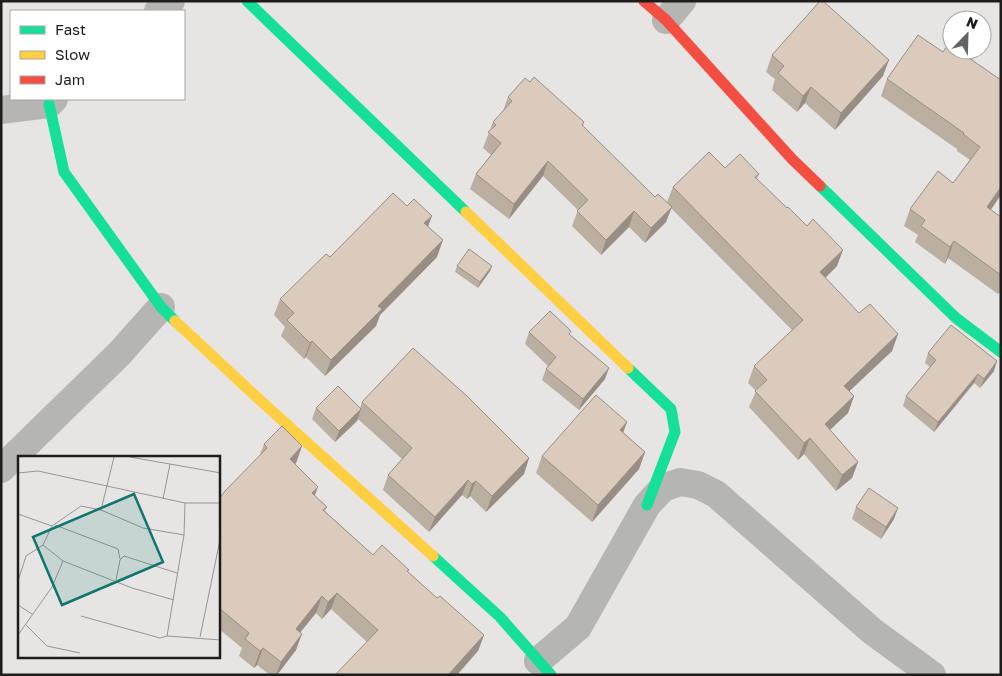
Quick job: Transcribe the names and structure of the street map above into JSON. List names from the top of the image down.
{
  "legend": ["Fast", "Slow", "Jam"],
  "north": "top right"
}
